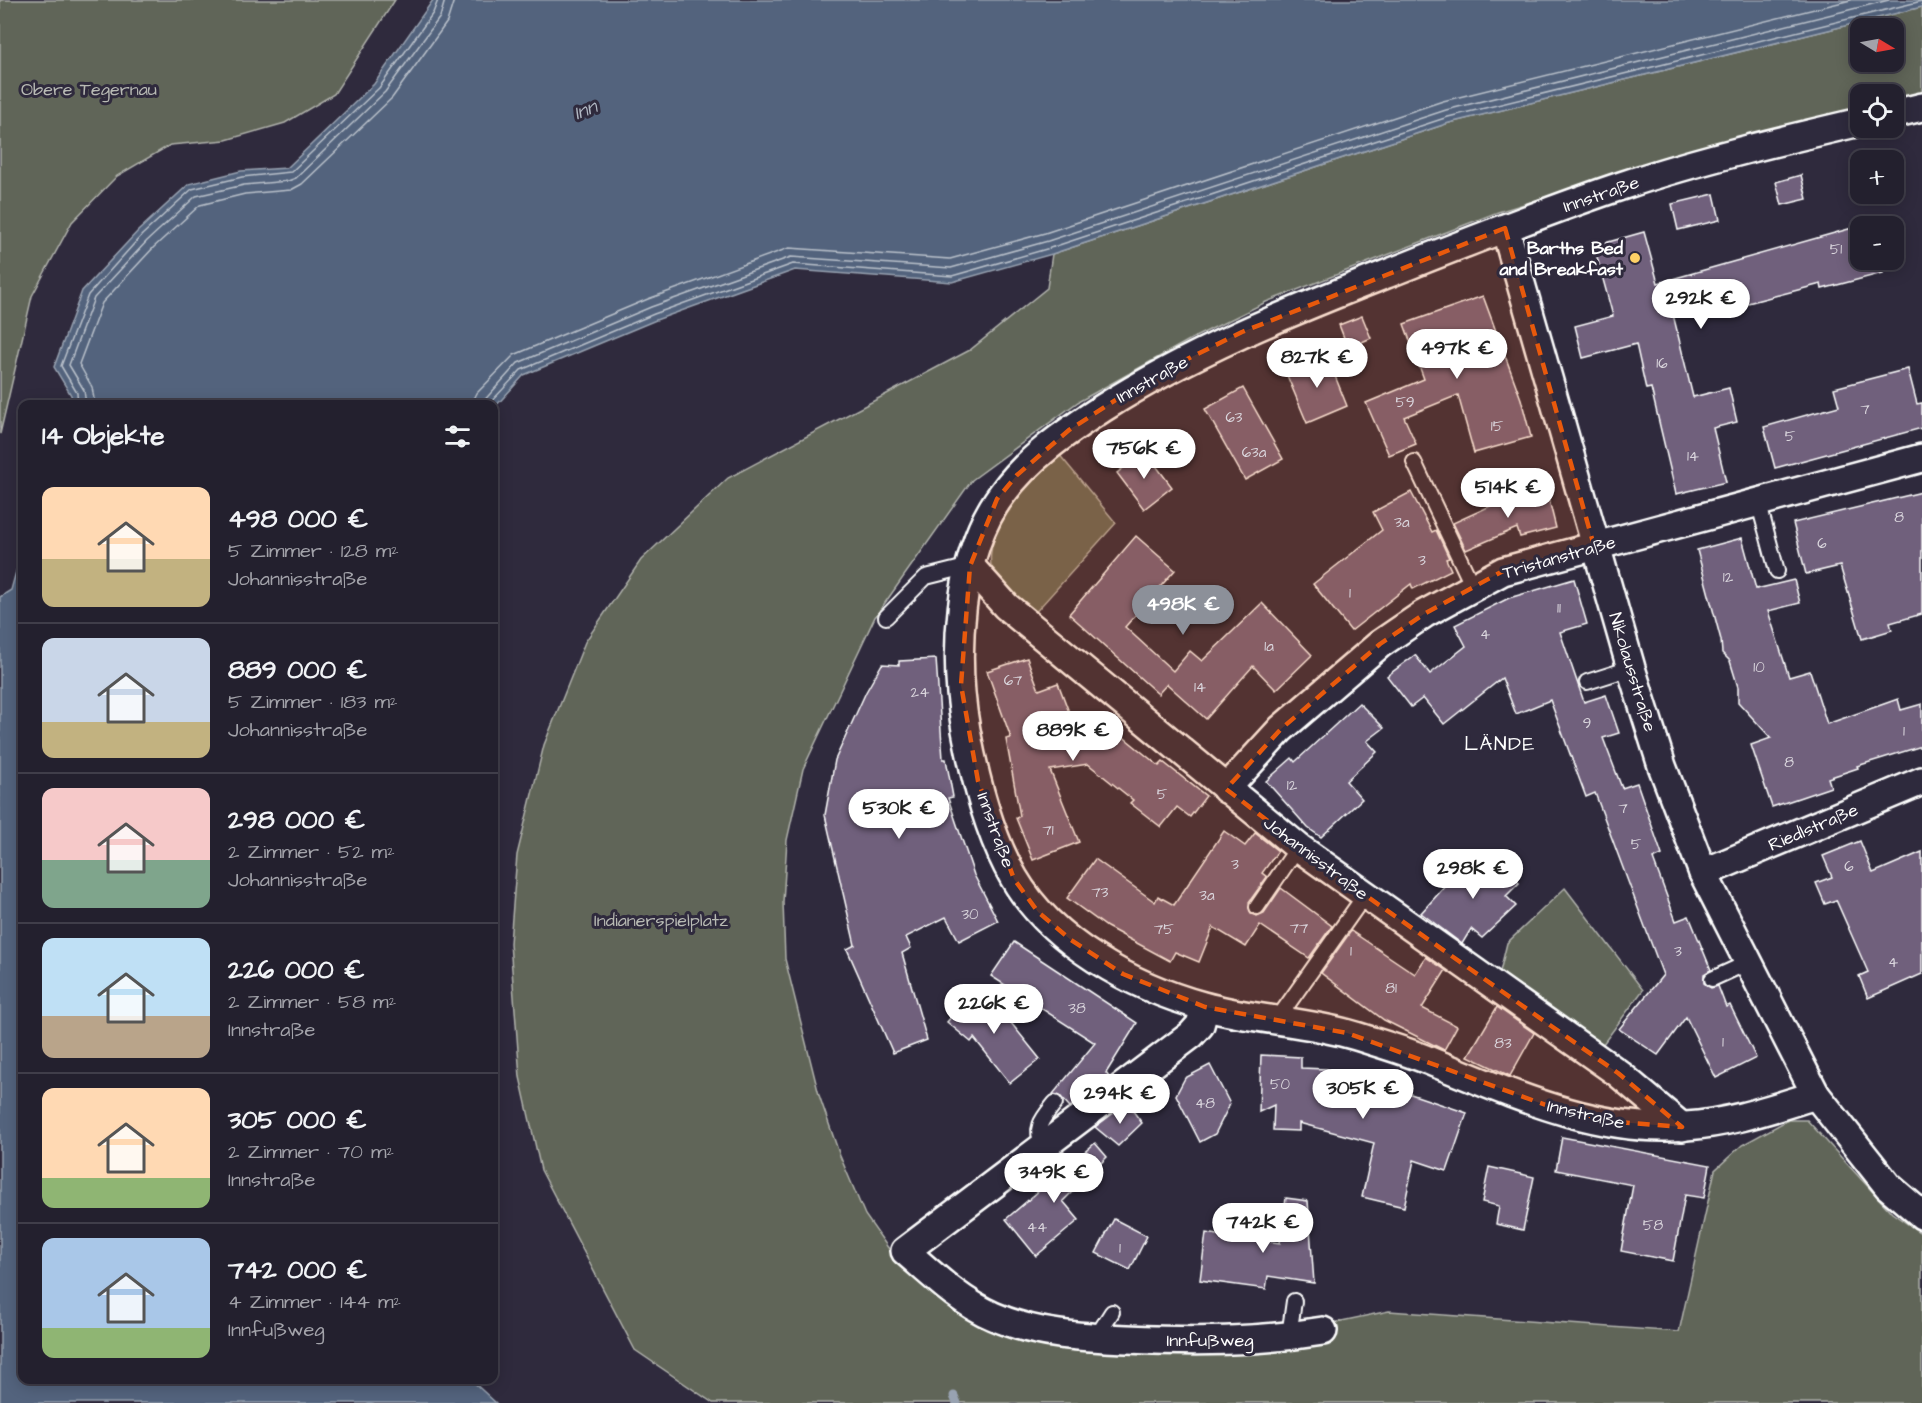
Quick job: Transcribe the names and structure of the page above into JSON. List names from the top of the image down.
{
  "streets": {
    "street": [
      "Innstraße",
      "Tristanstraße",
      "Nikolausstraße",
      "Riedlstraße",
      "Johannisstraße",
      "Innfußweg"
    ]
  },
  "crossings": [
    ["Innstraße", "Nikolausstraße"],
    ["Innstraße", "Johannisstraße"],
    ["Tristanstraße", "Nikolausstraße"],
    ["Tristanstraße", "Johannisstraße"],
    ["Nikolausstraße", "Riedlstraße"]
  ],
  "districts": ["LÄNDE"],
  "water": ["Inn"],
  "parks": ["Obere Tegernau", "Indianerspielplatz"],
  "places": ["Barths Bed and Breakfast"],
  "house_numbers": [
    "51",
    "16",
    "59",
    "7",
    "63",
    "15",
    "5",
    "63a",
    "14",
    "8",
    "3a",
    "6",
    "3",
    "12",
    "1",
    "11",
    "4",
    "1a",
    "10",
    "67",
    "14",
    "24",
    "9",
    "1",
    "8",
    "12",
    "5",
    "7",
    "71",
    "5",
    "3",
    "6",
    "73",
    "3a",
    "30",
    "77",
    "75",
    "1",
    "3",
    "4",
    "81",
    "38",
    "1",
    "83",
    "50",
    "48",
    "58",
    "44",
    "1"
  ],
  "north": "right",
  "page": {
    "map_buttons": ["+", "−"],
    "price": [
      "292K €",
      "497K €",
      "827K €",
      "756K €",
      "514K €",
      "498K €",
      "889K €",
      "530K €",
      "298K €",
      "226K €",
      "305K €",
      "294K €",
      "349K €",
      "742K €"
    ],
    "heading": "14 Objekte",
    "list": [
      {
        "name": "498 000 €",
        "note": "5 Zimmer · 128 m² · Johannisstraße"
      },
      {
        "name": "889 000 €",
        "note": "5 Zimmer · 183 m² · Johannisstraße"
      },
      {
        "name": "298 000 €",
        "note": "2 Zimmer · 52 m² · Johannisstraße"
      },
      {
        "name": "226 000 €",
        "note": "2 Zimmer · 58 m² · Innstraße"
      },
      {
        "name": "305 000 €",
        "note": "2 Zimmer · 70 m² · Innstraße"
      },
      {
        "name": "742 000 €",
        "note": "4 Zimmer · 144 m² · Innfußweg"
      }
    ]
  }
}
